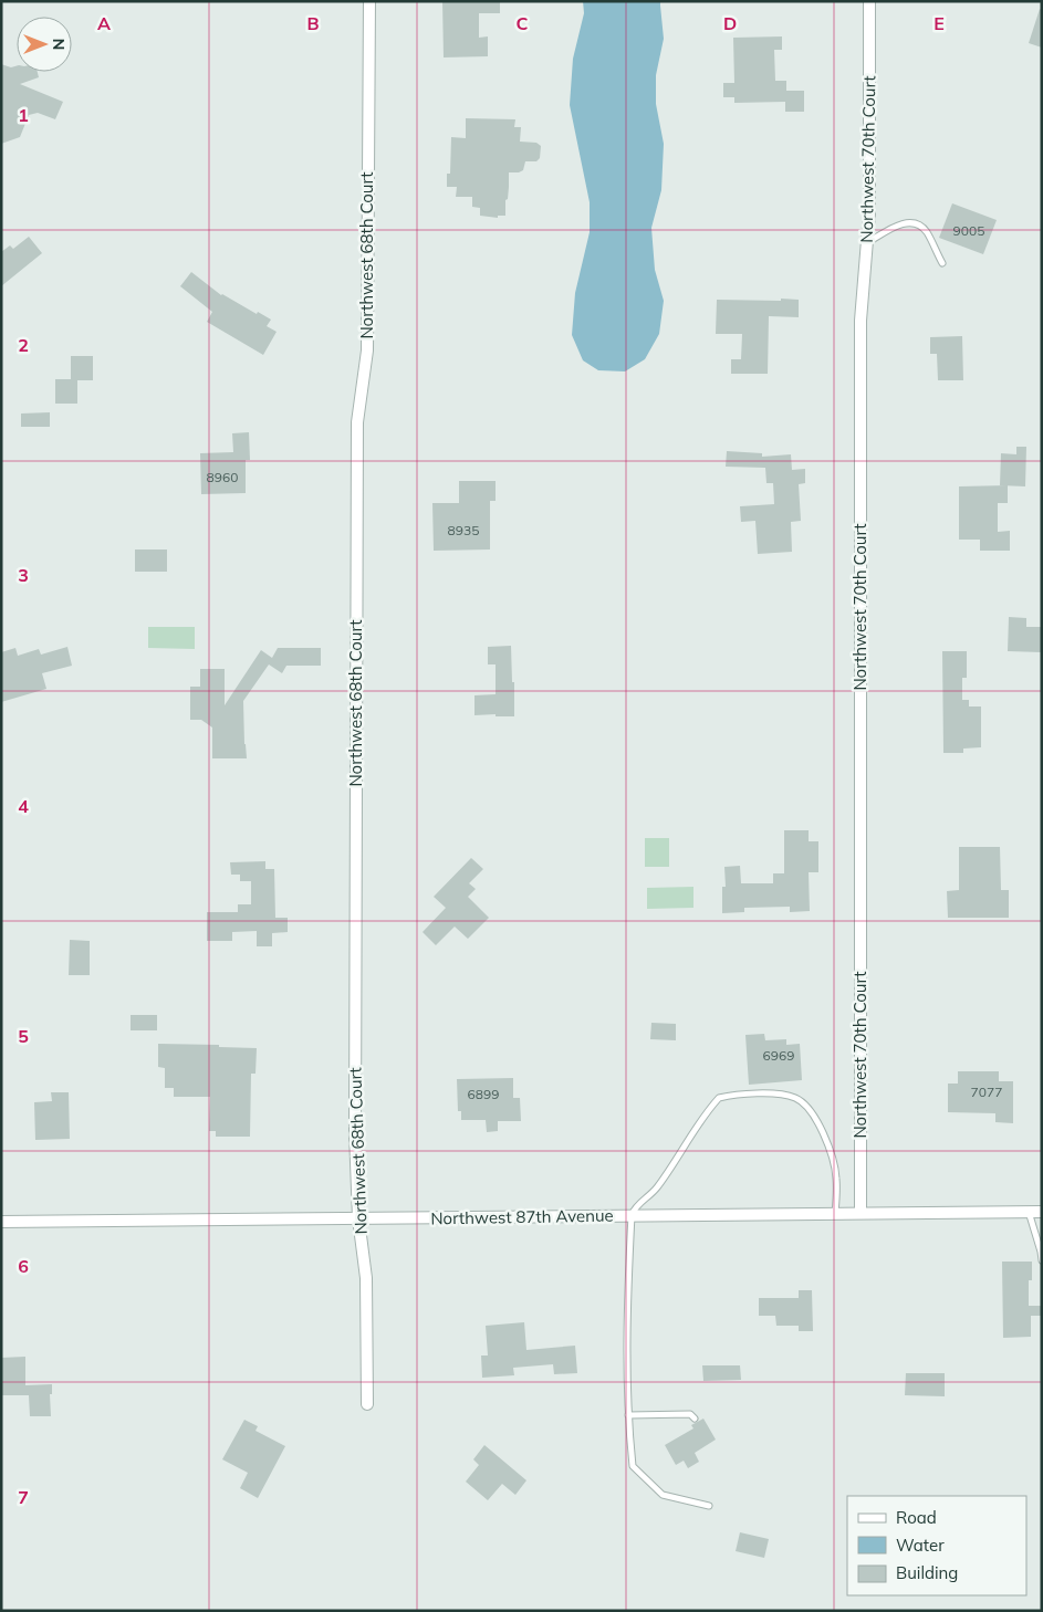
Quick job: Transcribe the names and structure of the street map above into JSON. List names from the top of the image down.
{
  "streets": {
    "street": ["Northwest 70th Court", "Northwest 68th Court", "Northwest 87th Avenue"]
  },
  "crossings": [
    ["Northwest 70th Court", "Northwest 87th Avenue"],
    ["Northwest 68th Court", "Northwest 87th Avenue"]
  ],
  "house_numbers": [
    "9005",
    "8960",
    "8935",
    "6969",
    "7077",
    "6899"
  ],
  "legend": ["Road", "Water", "Building"],
  "north": "right",
  "grid": {
    "columns": [
      "A",
      "B",
      "C",
      "D",
      "E"
    ],
    "rows": [
      "1",
      "2",
      "3",
      "4",
      "5",
      "6",
      "7"
    ]
  }
}
